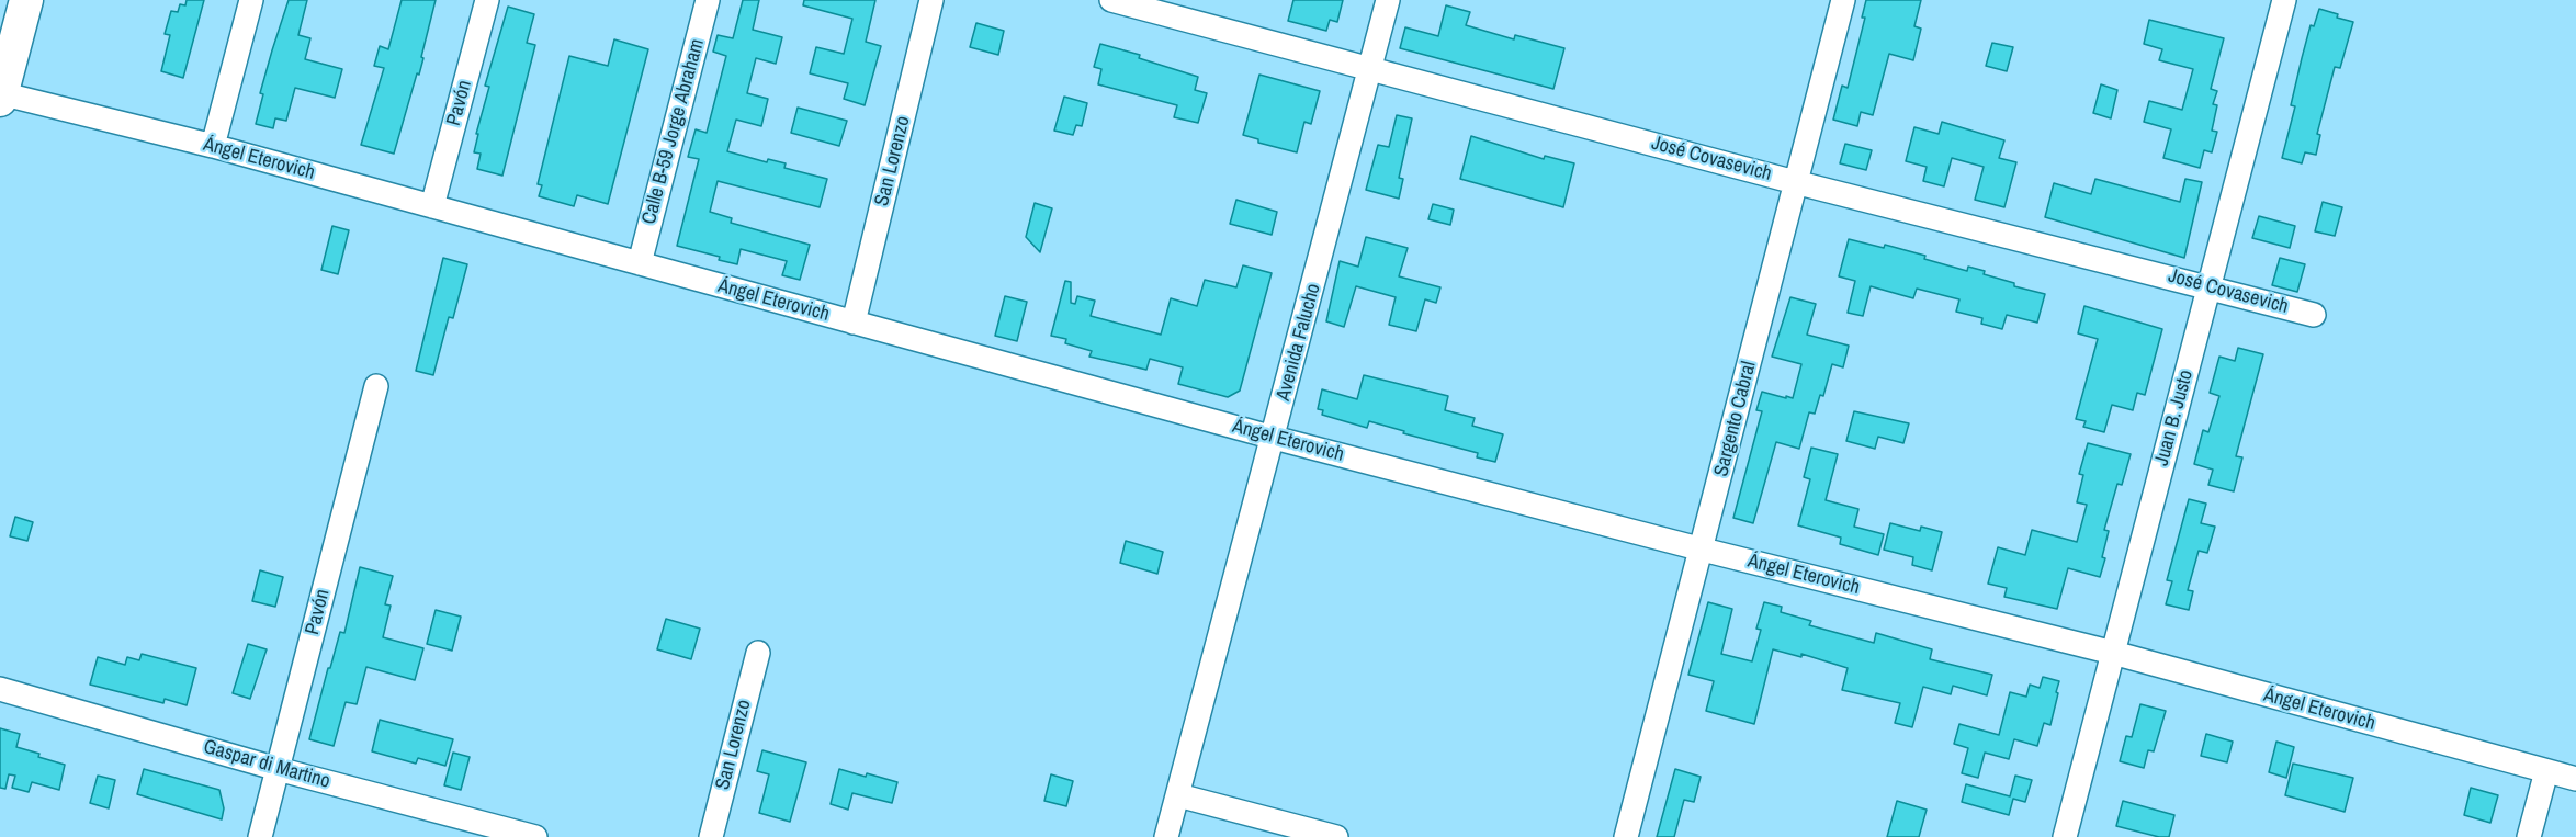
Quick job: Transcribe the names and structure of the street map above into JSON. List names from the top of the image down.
{
  "streets": {
    "street": [
      "Pavón",
      "Calle B-59 Jorge Abraham",
      "Ángel Eterovich",
      "José Covasevich",
      "San Lorenzo",
      "Avenida Falucho",
      "Juan B. Justo",
      "Sargento Cabral",
      "Gaspar di Martino"
    ]
  },
  "crossings": [
    ["Pavón", "Ángel Eterovich"],
    ["Pavón", "Gaspar di Martino"],
    ["Calle B-59 Jorge Abraham", "Ángel Eterovich"],
    ["Ángel Eterovich", "San Lorenzo"],
    ["Ángel Eterovich", "Avenida Falucho"],
    ["Ángel Eterovich", "Juan B. Justo"],
    ["Ángel Eterovich", "Sargento Cabral"],
    ["José Covasevich", "Avenida Falucho"],
    ["José Covasevich", "Juan B. Justo"],
    ["José Covasevich", "Sargento Cabral"]
  ]
}
